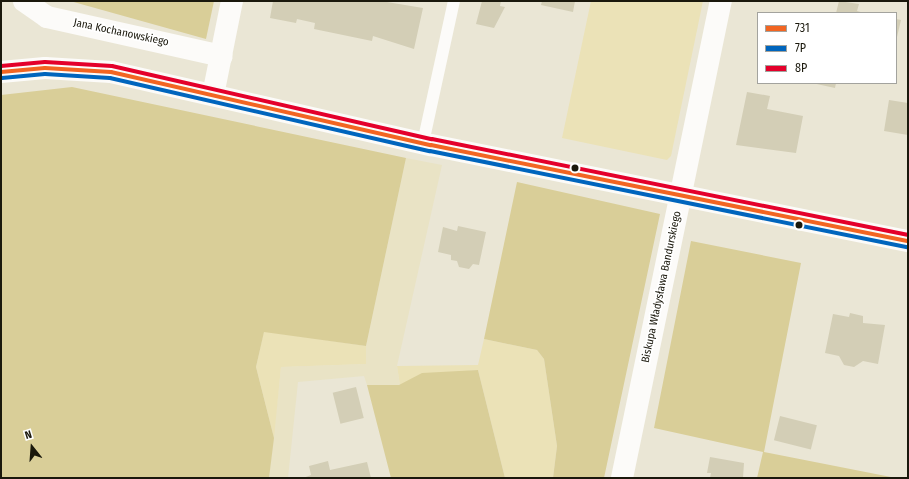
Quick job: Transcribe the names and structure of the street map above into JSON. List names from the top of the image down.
{
  "streets": {
    "street": ["Jana Kochanowskiego", "Biskupa Władysława Bandurskiego"]
  },
  "lines": ["transit line 8P", "transit line 731", "transit line 7P"],
  "legend": ["731", "7P", "8P"],
  "north": "top"
}
